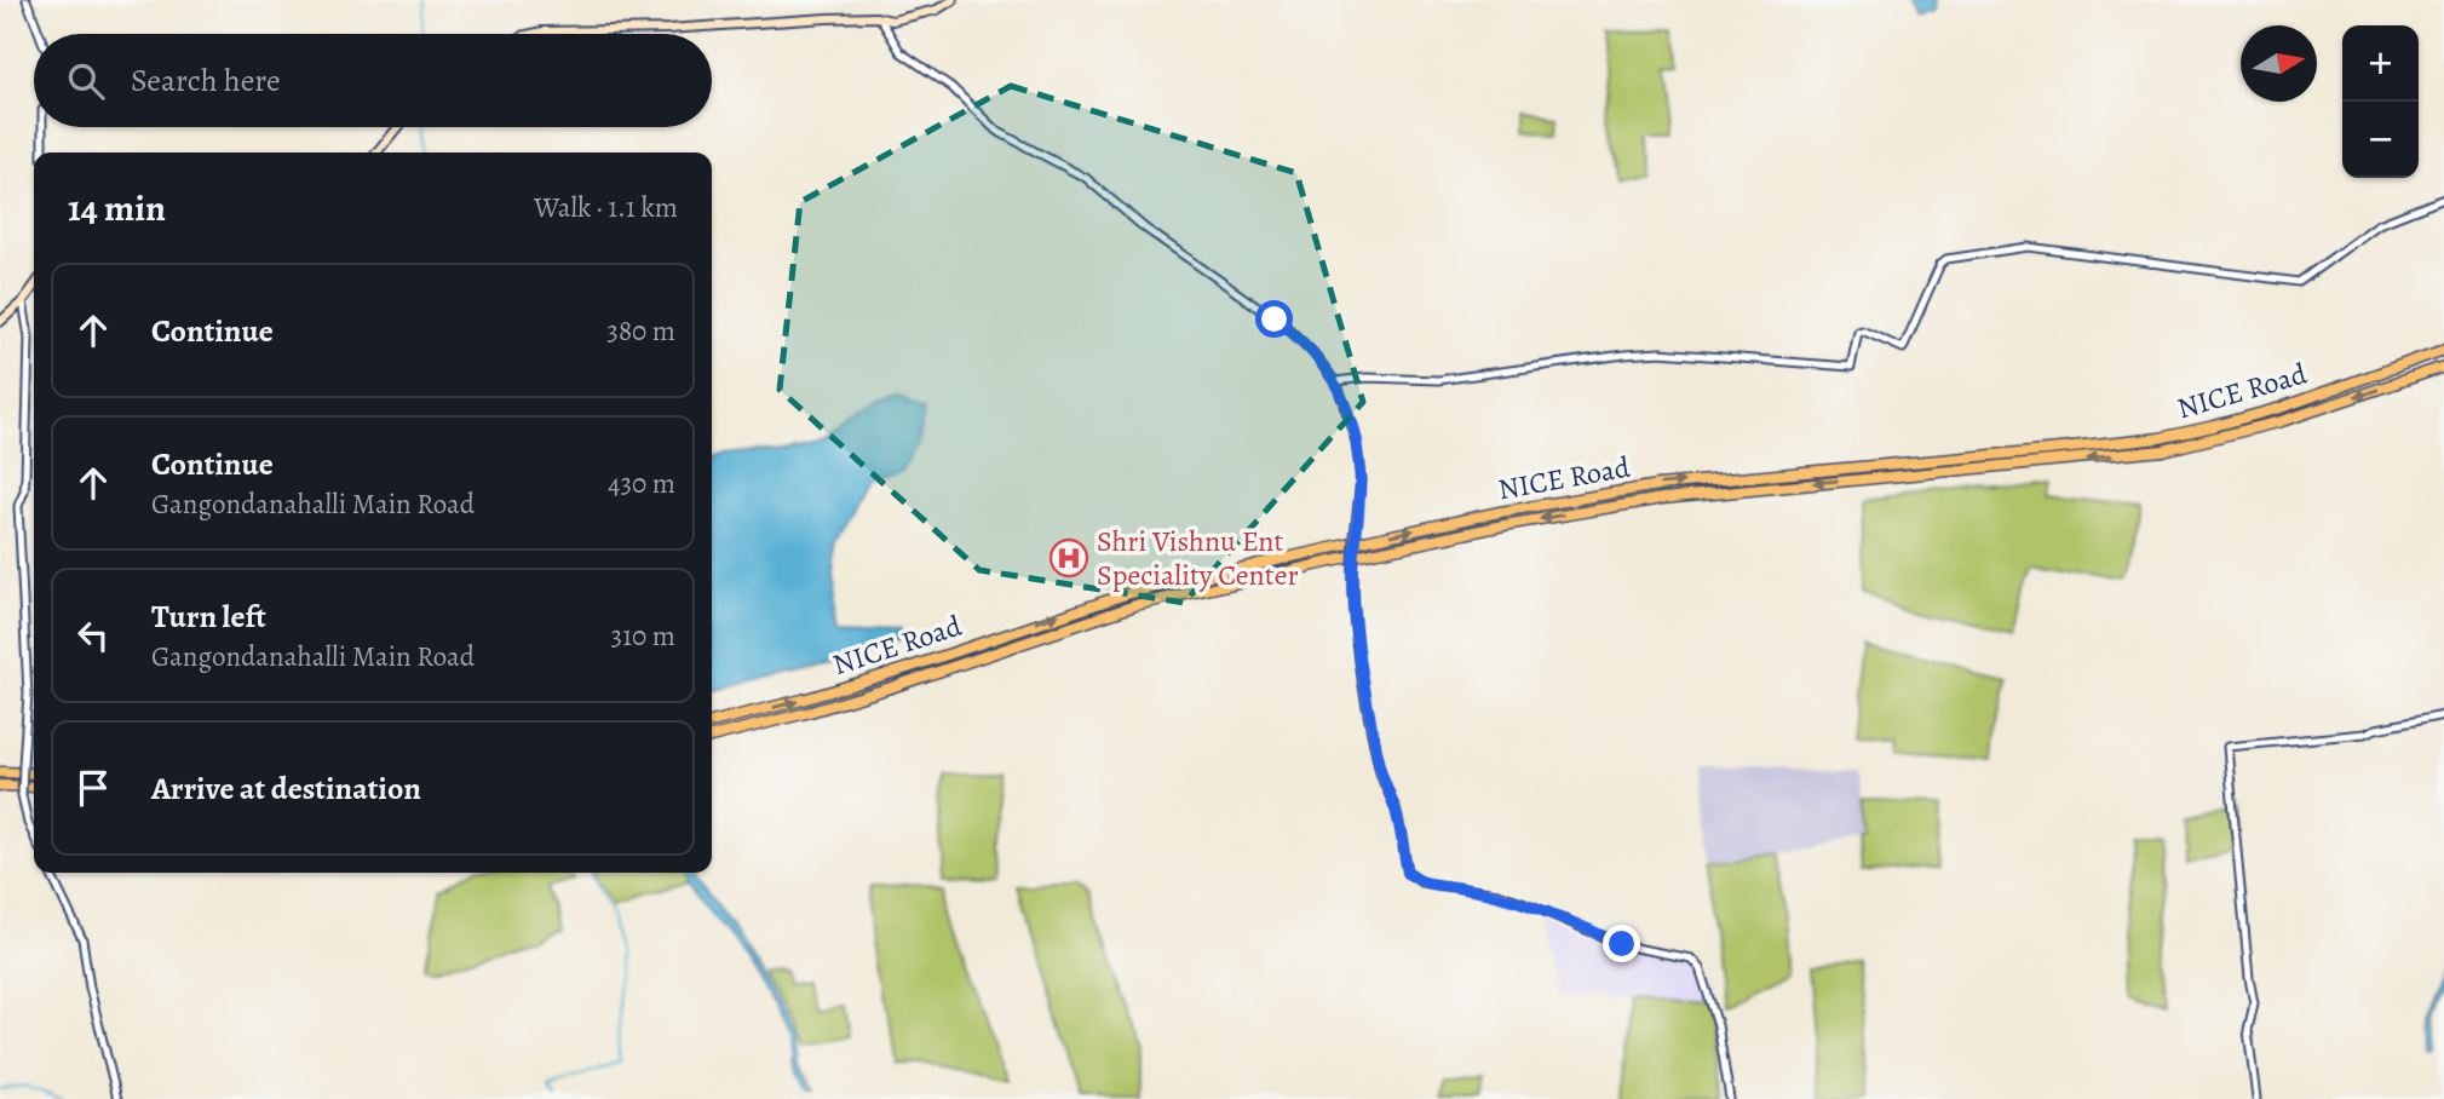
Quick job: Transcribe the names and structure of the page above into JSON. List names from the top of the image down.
{
  "streets": {
    "highway": ["NICE Road"]
  },
  "places": {
    "hospital": ["Shri Vishnu Ent Speciality Center"]
  },
  "north": "right",
  "page": {
    "map_buttons": ["+", "−"],
    "search": "Search here",
    "heading": ["14 min", "Walk · 1.1 km"],
    "list": [
      ["Continue", "380 m"],
      ["Continue", "Gangondanahalli Main Road", "430 m"],
      ["Turn left", "Gangondanahalli Main Road", "310 m"],
      "Arrive at destination"
    ]
  }
}
